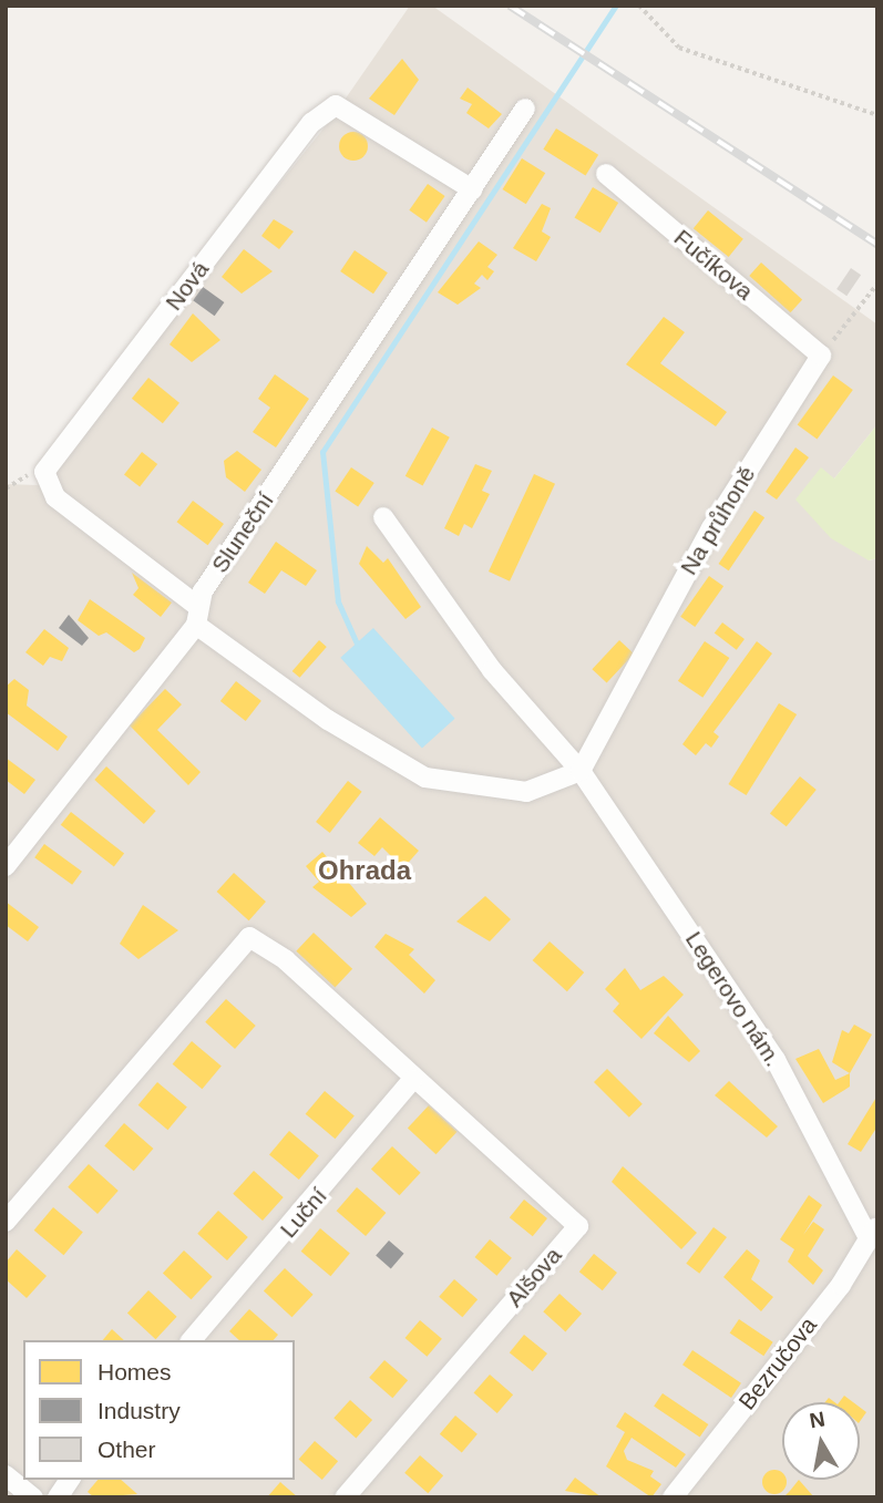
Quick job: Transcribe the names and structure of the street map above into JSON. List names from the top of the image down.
{
  "streets": {
    "street": [
      "Fučíkova",
      "Nová",
      "Na průhoně",
      "Sluneční",
      "Legerovo nám.",
      "Luční",
      "Alšova",
      "Bezručova"
    ]
  },
  "crossings": [
    ["Fučíkova", "Na průhoně"],
    ["Nová", "Sluneční"],
    ["Na průhoně", "Legerovo nám."],
    ["Legerovo nám.", "Bezručova"],
    ["Luční", "Alšova"]
  ],
  "districts": ["Ohrada"],
  "legend": ["Homes", "Industry", "Other"],
  "north": "top"
}
